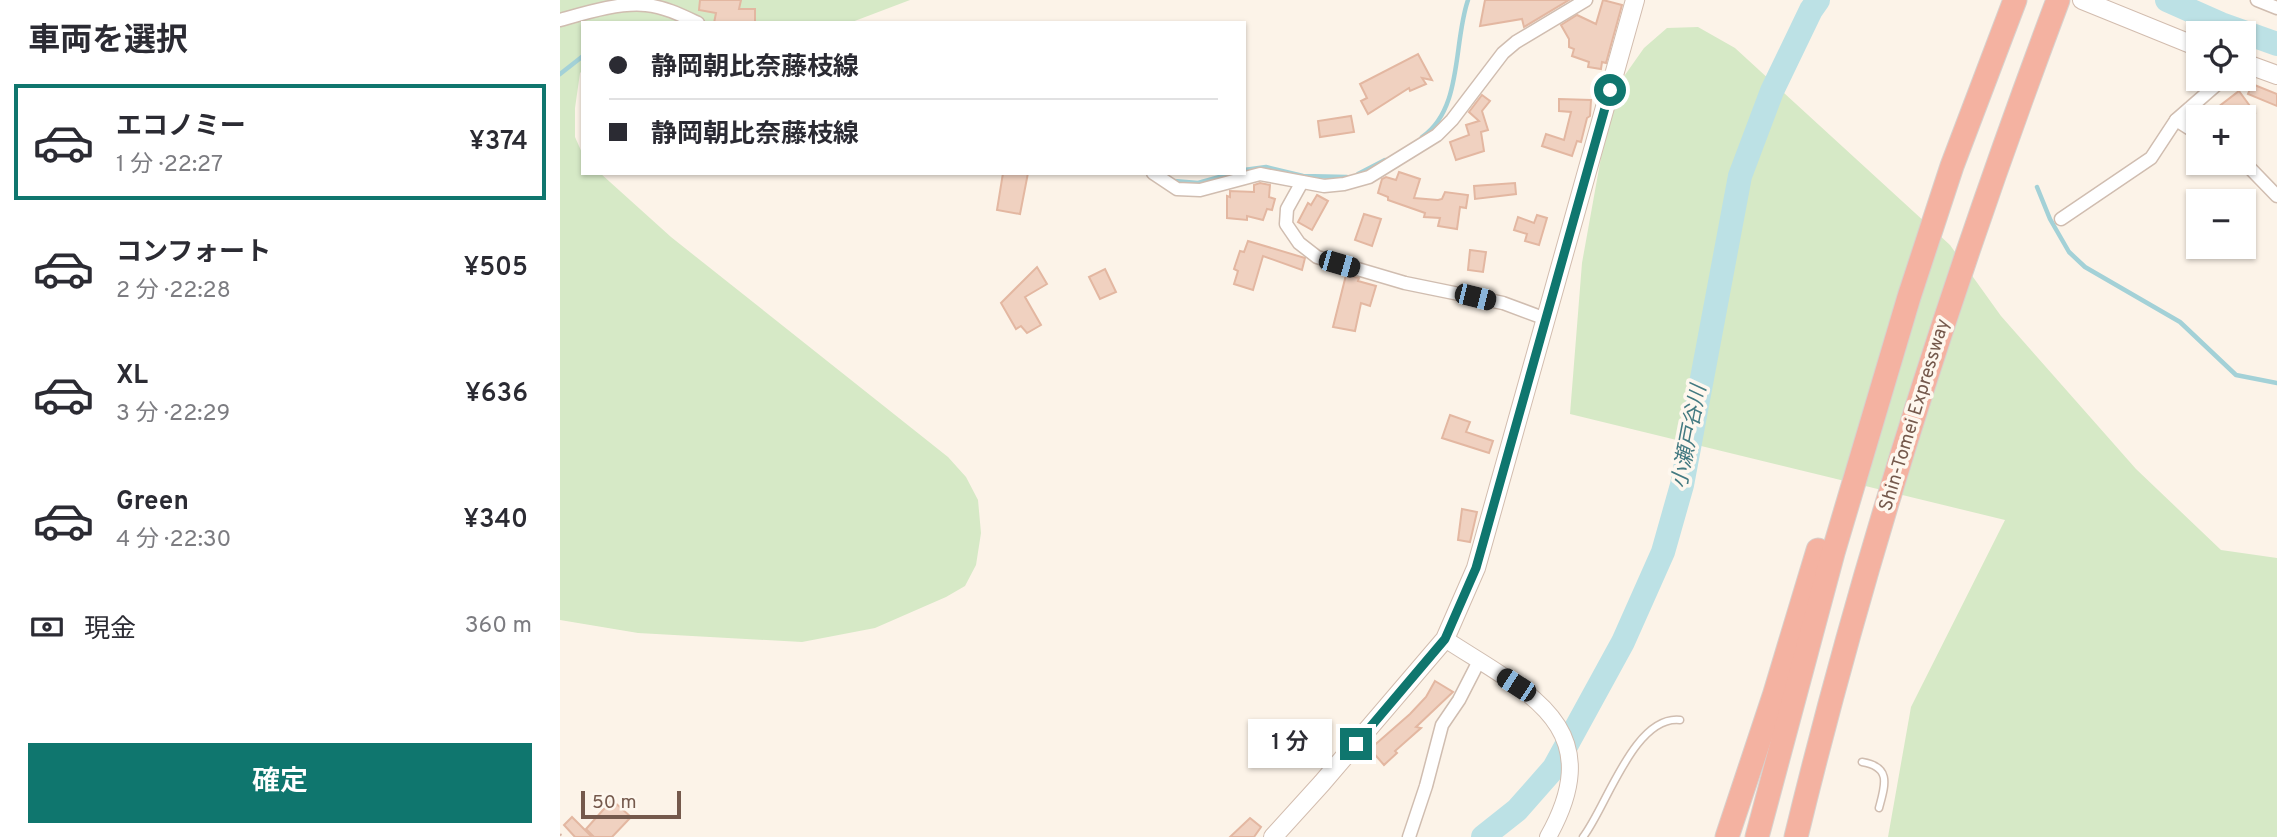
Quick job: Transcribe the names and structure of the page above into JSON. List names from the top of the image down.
{
  "streets": {
    "highway": ["Shin-Tomei Expressway"]
  },
  "water": ["小瀬戸谷川"],
  "scale_bar": "50 m",
  "page": {
    "heading": "車両を選択",
    "map_buttons": ["+", "−"],
    "banner": ["静岡朝比奈藤枝線", "静岡朝比奈藤枝線"],
    "list": [
      {
        "name": "エコノミー",
        "note": "1 分 · 22:27",
        "value": "¥374"
      },
      {
        "name": "コンフォート",
        "note": "2 分 · 22:28",
        "value": "¥505"
      },
      {
        "name": "XL",
        "note": "3 分 · 22:29",
        "value": "¥636"
      },
      {
        "name": "Green",
        "note": "4 分 · 22:30",
        "value": "¥340"
      }
    ],
    "pay": ["現金", "360 m"],
    "bubble": "1 分",
    "buttons": "確定",
    "scale": "50 m"
  }
}
